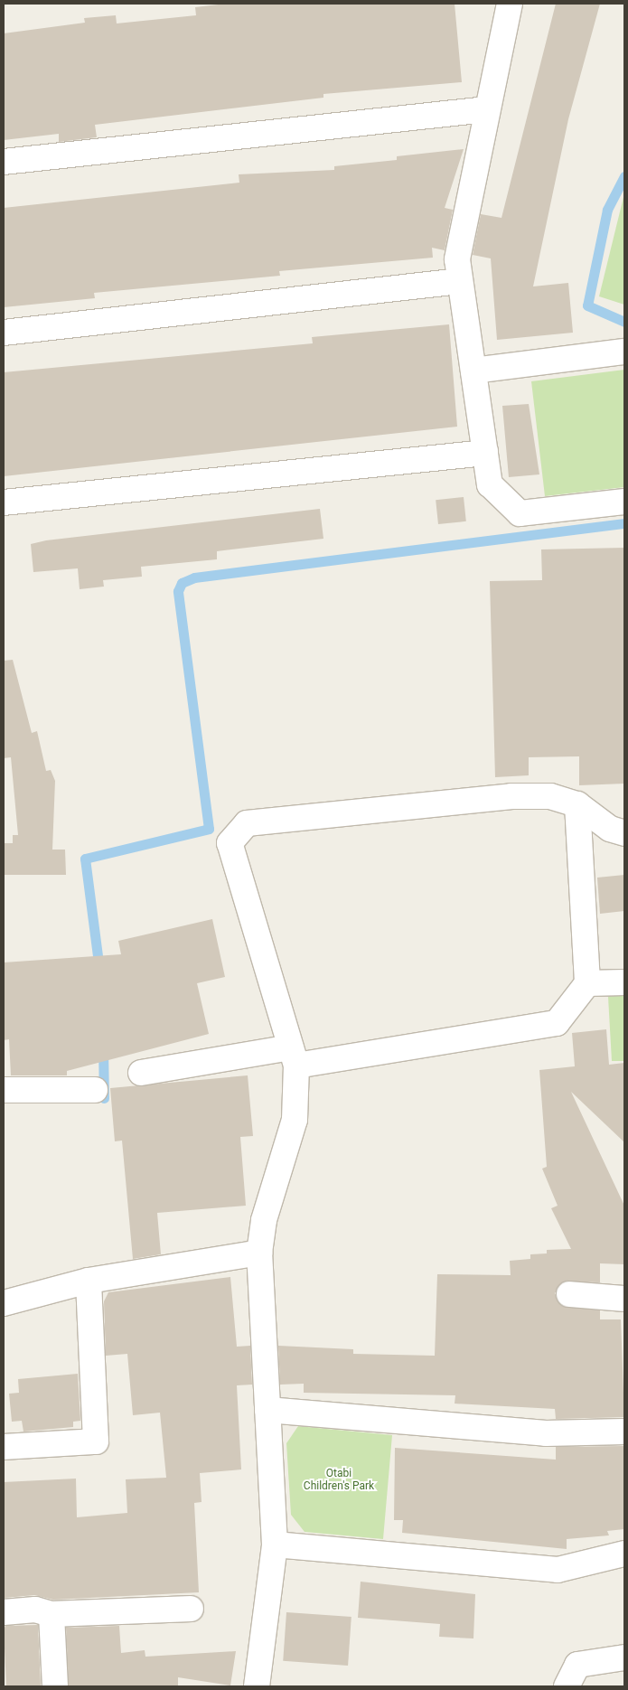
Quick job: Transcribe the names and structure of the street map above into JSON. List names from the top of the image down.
{
  "parks": ["Otabi Children's Park"]
}
